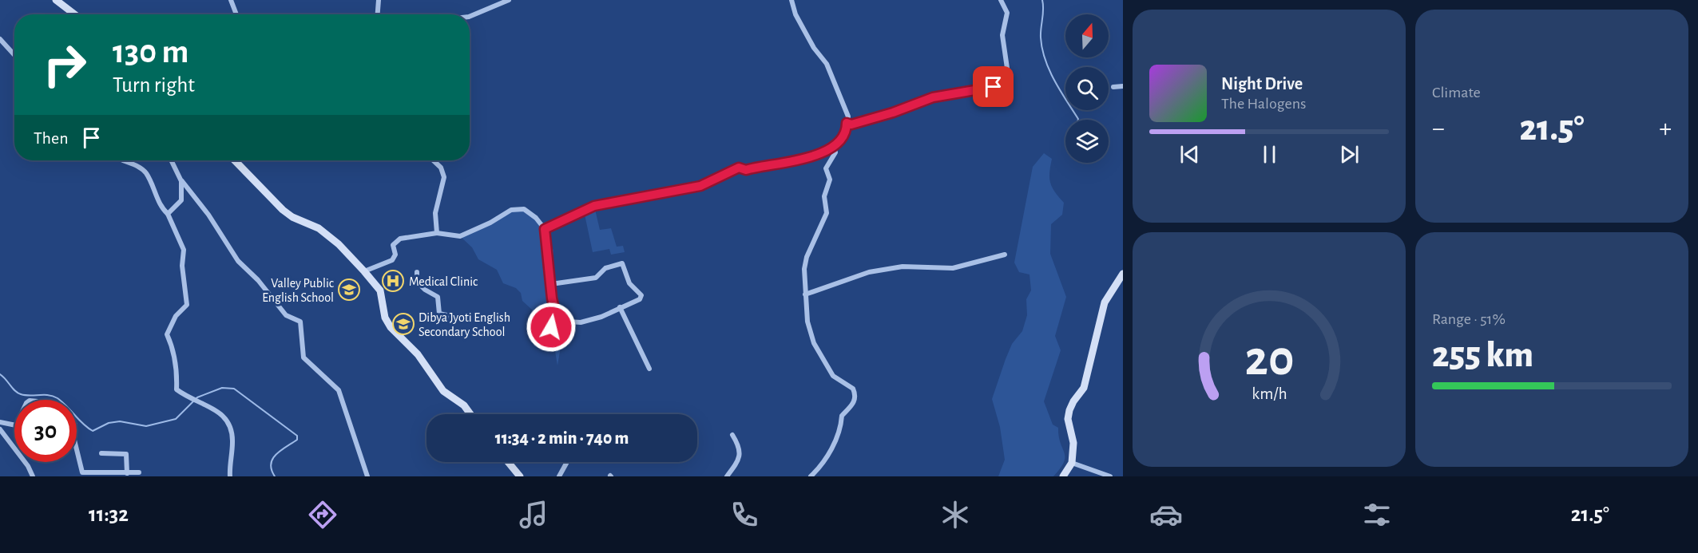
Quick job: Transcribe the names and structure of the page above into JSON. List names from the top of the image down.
{
  "places": {
    "hospital": ["Medical Clinic"],
    "school or university": ["Valley Public English School", "Dibya Jyoti English Secondary School"]
  },
  "north": "top",
  "page": {
    "tile": [
      "Climate",
      ["Range · 51%", "255 km"]
    ],
    "turn": ["130 m", "Turn right"],
    "song": ["Night Drive", "The Halogens"],
    "heat": ["−", "21.5°", "+"],
    "then": "Then",
    "limit": "30",
    "trip": "11:34 · 2 min · 740 m",
    "tabs": ["11:32", "21.5°"],
    "gauge": ["20", "km/h"]
  }
}
